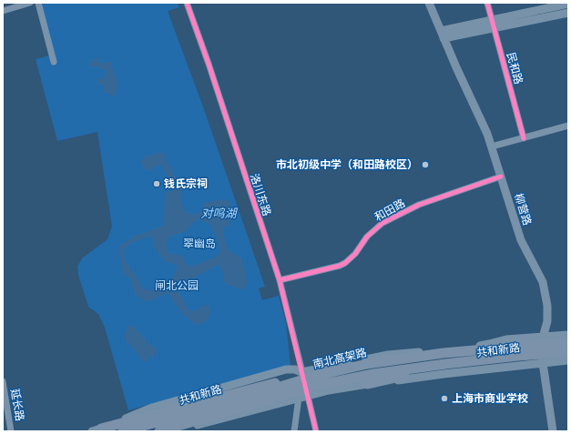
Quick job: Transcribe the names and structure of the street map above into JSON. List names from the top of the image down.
{
  "streets": {
    "highway": ["南北高架路"],
    "main road": ["柳营路", "共和新路"],
    "street": [
      "民和路",
      "洛川东路",
      "和田路",
      "延长路"
    ]
  },
  "crossings": [
    ["洛川东路", "和田路"],
    ["洛川东路", "共和新路"],
    ["柳营路", "和田路"],
    ["柳营路", "共和新路"],
    ["共和新路", "南北高架路"]
  ],
  "water": ["对鸣湖"],
  "parks": ["翠幽岛", "闸北公园"],
  "places": ["市北初级中学（和田路校区）", "钱氏宗祠", "上海市商业学校"]
}
